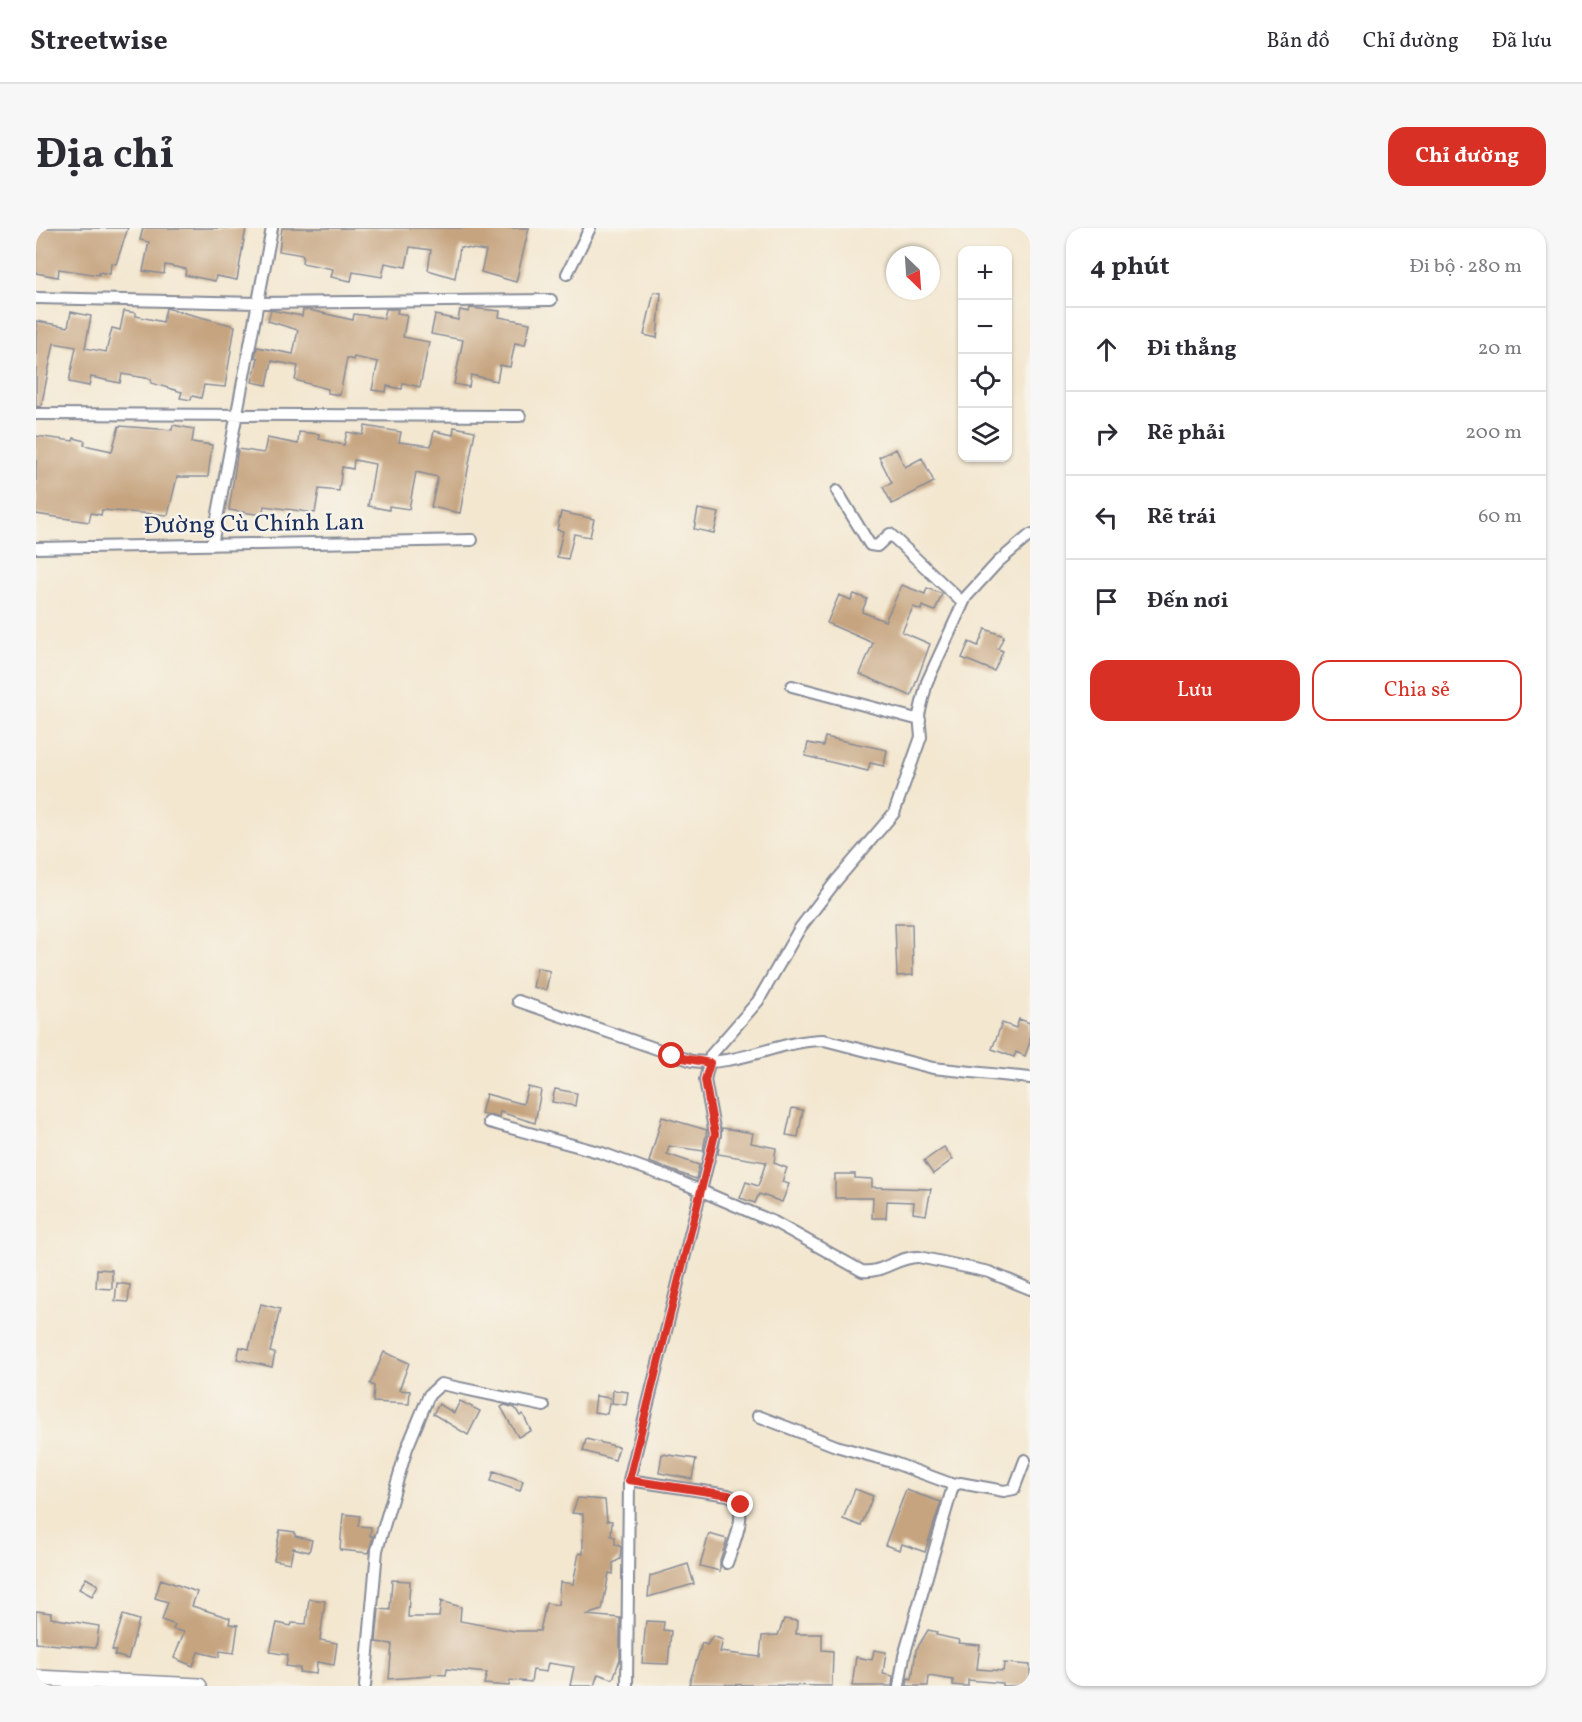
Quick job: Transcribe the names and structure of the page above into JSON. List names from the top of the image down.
{
  "streets": {
    "street": ["Đường Cù Chính Lan"]
  },
  "north": "bottom right",
  "page": {
    "header": "Streetwise",
    "nav": ["Bản đồ", "Chỉ đường", "Đã lưu"],
    "title": "Địa chỉ",
    "buttons": [
      "Chỉ đường",
      ["Lưu", "Chia sẻ"]
    ],
    "heading": ["4 phút", "Đi bộ · 280 m"],
    "map_buttons": ["+", "−"],
    "list": [
      ["Đi thẳng", "20 m"],
      ["Rẽ phải", "200 m"],
      ["Rẽ trái", "60 m"],
      "Đến nơi"
    ]
  }
}
